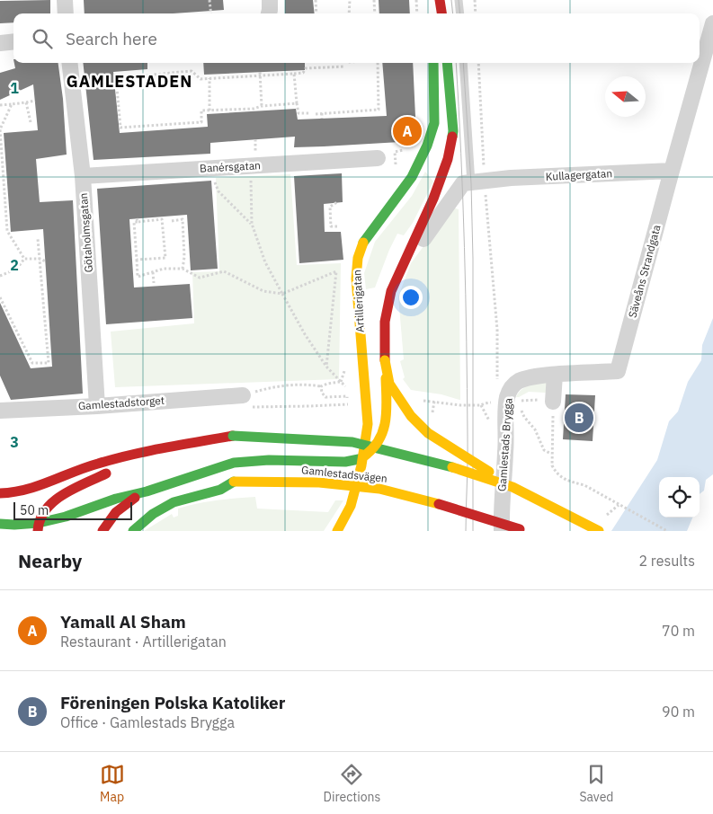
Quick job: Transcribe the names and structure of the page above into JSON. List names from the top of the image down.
{
  "streets": {
    "main road": ["Artillerigatan", "Gamlestadsvägen"],
    "street": [
      "Banérsgatan",
      "Kullagergatan",
      "Götaholmsgatan",
      "Säveåns Strandgata",
      "Gamlestadstorget",
      "Gamlestads Brygga"
    ]
  },
  "crossings": [
    ["Banérsgatan", "Götaholmsgatan"],
    ["Kullagergatan", "Säveåns Strandgata"],
    ["Götaholmsgatan", "Gamlestadstorget"],
    ["Säveåns Strandgata", "Gamlestads Brygga"]
  ],
  "districts": ["GAMLESTADEN"],
  "scale_bar": "50 m",
  "north": "left",
  "page": {
    "search": "Search here",
    "pins": ["A", "B"],
    "scale": "50 m",
    "heading": ["Nearby", "2 results"],
    "list": [
      {
        "mark": "A",
        "name": "Yamall Al Sham",
        "note": "Restaurant · Artillerigatan",
        "value": "70 m"
      },
      {
        "mark": "B",
        "name": "Föreningen Polska Katoliker",
        "note": "Office · Gamlestads Brygga",
        "value": "90 m"
      }
    ],
    "nav": ["Map", "Directions", "Saved"]
  },
  "grid": {
    "rows": ["1", "2", "3"]
  }
}
